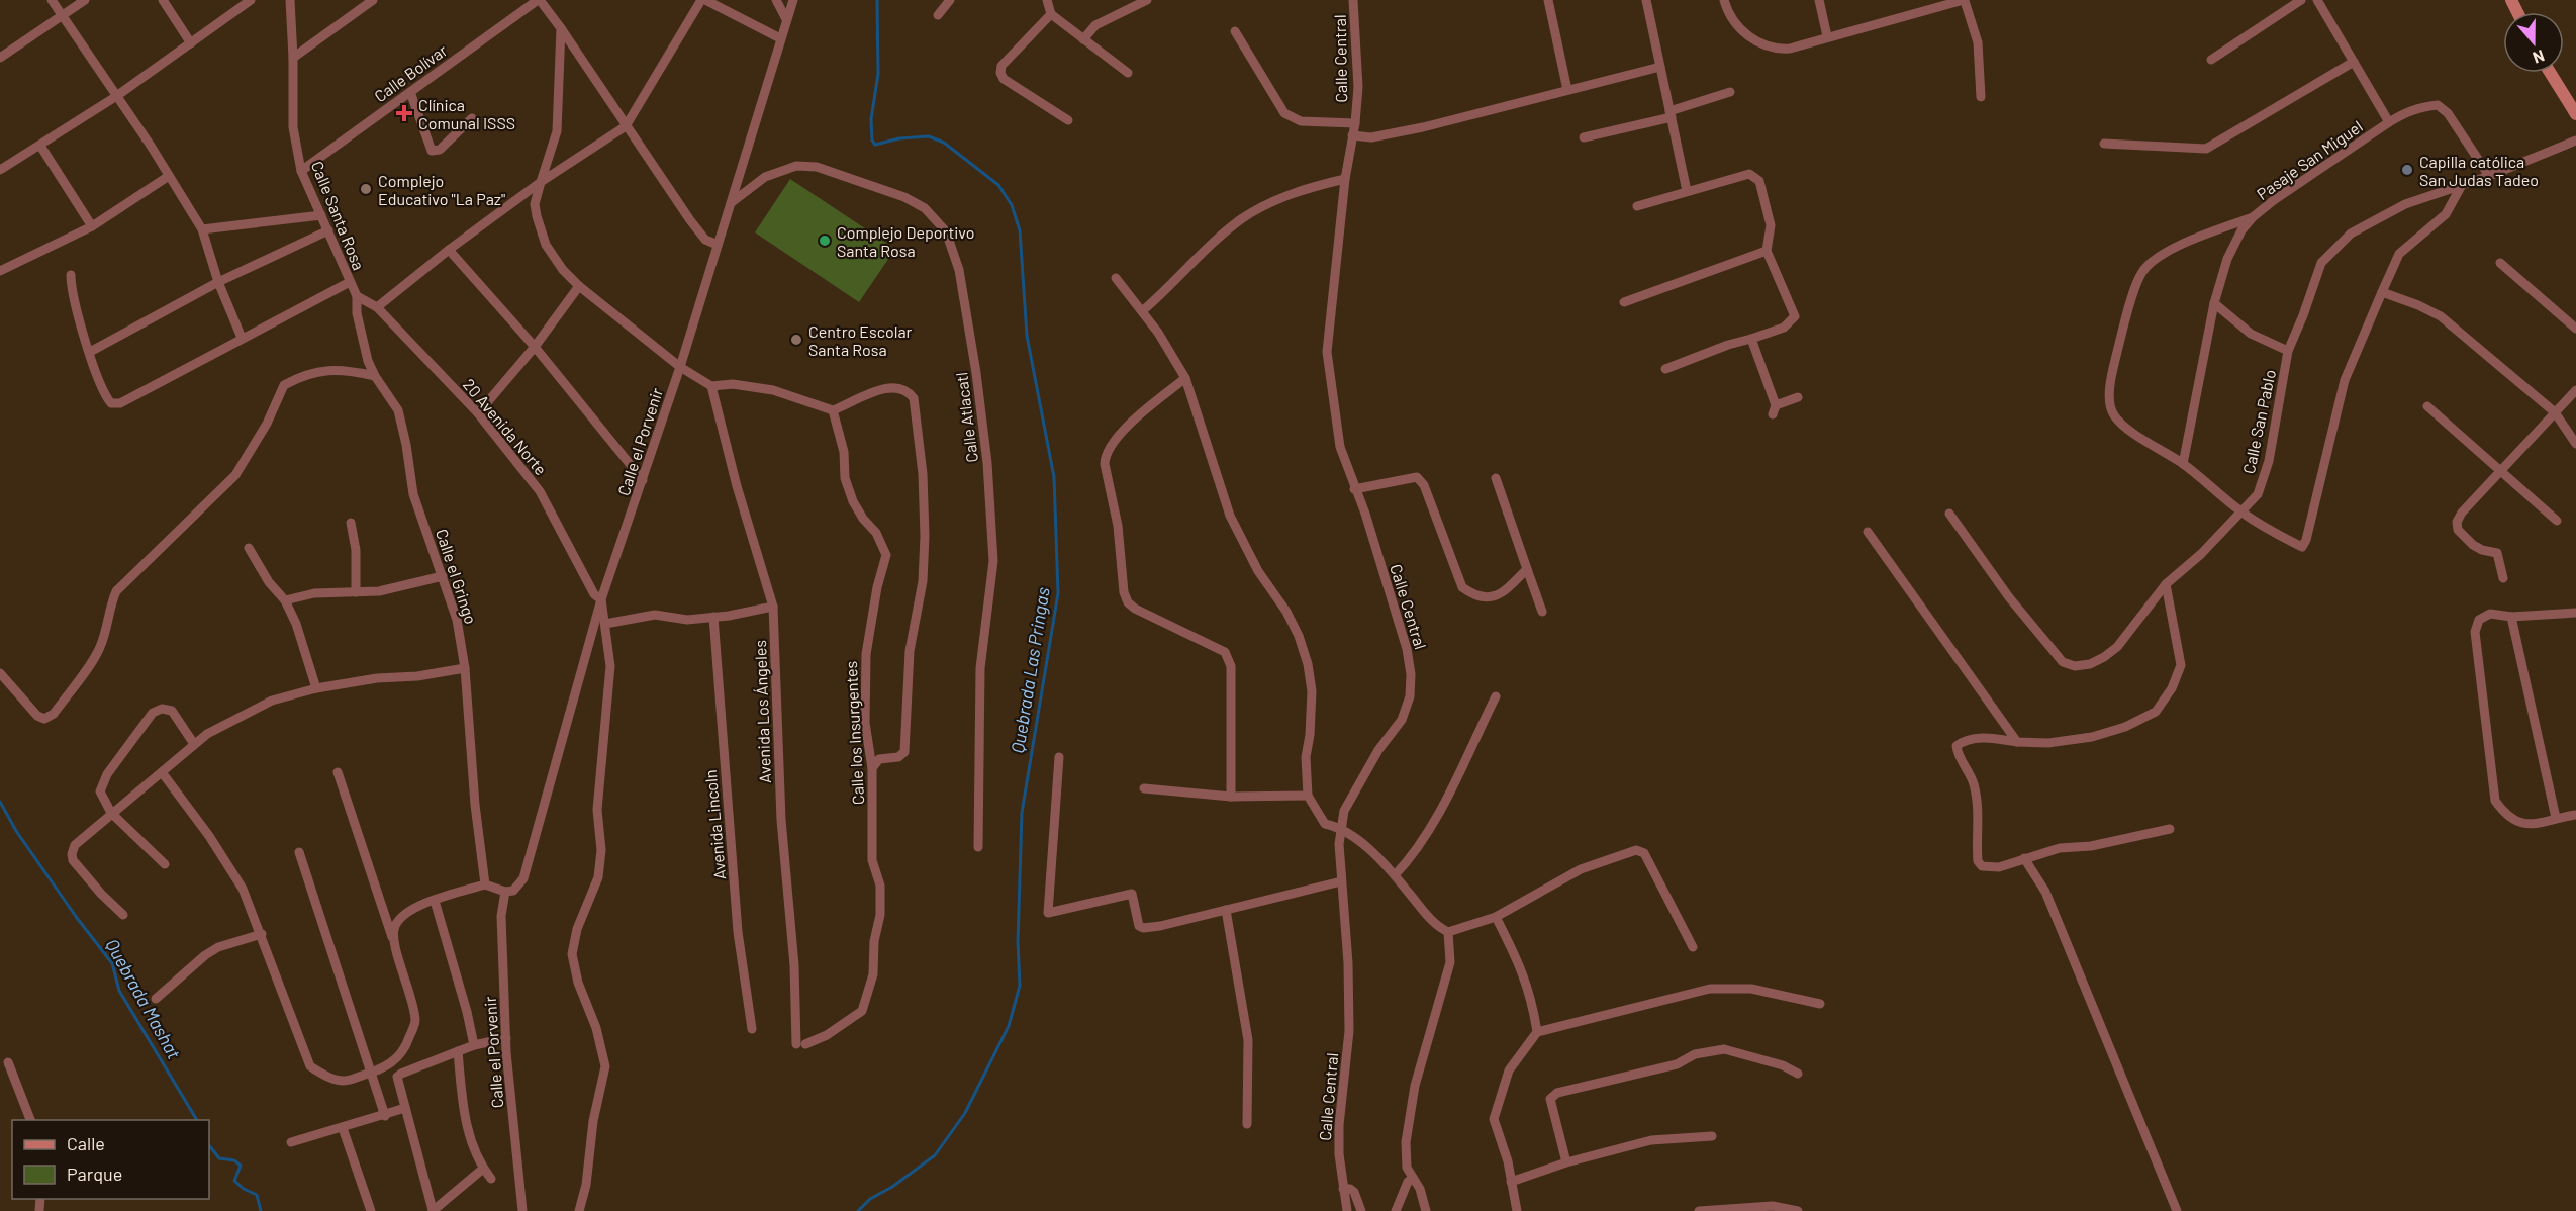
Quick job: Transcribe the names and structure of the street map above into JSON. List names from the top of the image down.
{
  "streets": {
    "street": [
      "Calle Central",
      "Calle Bolívar",
      "Pasaje San Miguel",
      "Calle Santa Rosa",
      "Calle Atlacatl",
      "Calle San Pablo",
      "20 Avenida Norte",
      "Calle el Porvenir",
      "Calle el Gringo",
      "Avenida Los Ángeles",
      "Calle los Insurgentes",
      "Avenida Lincoln"
    ]
  },
  "crossings": [
    ["Calle Bolívar", "Calle Santa Rosa"],
    ["Pasaje San Miguel", "Calle San Pablo"],
    ["Calle Santa Rosa", "20 Avenida Norte"],
    ["Calle Santa Rosa", "Calle el Gringo"],
    ["Calle Atlacatl", "Calle el Porvenir"],
    ["20 Avenida Norte", "Calle el Porvenir"],
    ["20 Avenida Norte", "Calle el Gringo"],
    ["Avenida Los Ángeles", "Calle los Insurgentes"]
  ],
  "water": ["Quebrada Las Pringas", "Quebrada Mashat"],
  "places": {
    "health": ["Clínica Comunal ISSS"],
    "other": [
      "Capilla católica San Judas Tadeo",
      "Complejo Educativo \"La Paz\"",
      "Complejo Deportivo Santa Rosa",
      "Centro Escolar Santa Rosa"
    ]
  },
  "legend": ["Calle", "Parque"],
  "north": "bottom"
}
